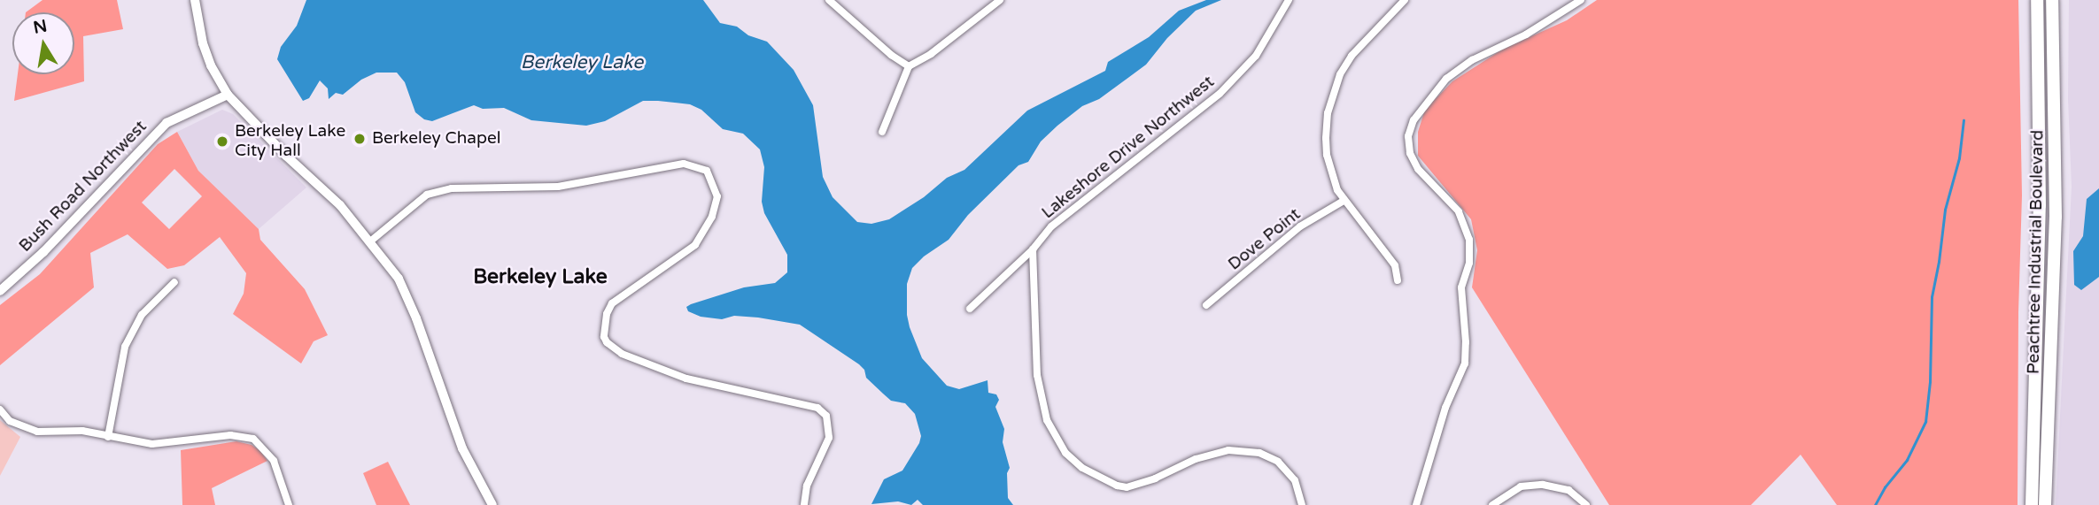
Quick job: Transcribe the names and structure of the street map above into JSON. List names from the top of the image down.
{
  "streets": {
    "highway": ["Peachtree Industrial Boulevard"],
    "street": ["Lakeshore Drive Northwest", "Bush Road Northwest", "Dove Point"]
  },
  "districts": ["Berkeley Lake"],
  "water": ["Berkeley Lake"],
  "places": ["Berkeley Chapel", "Berkeley Lake City Hall"],
  "north": "top"
}
